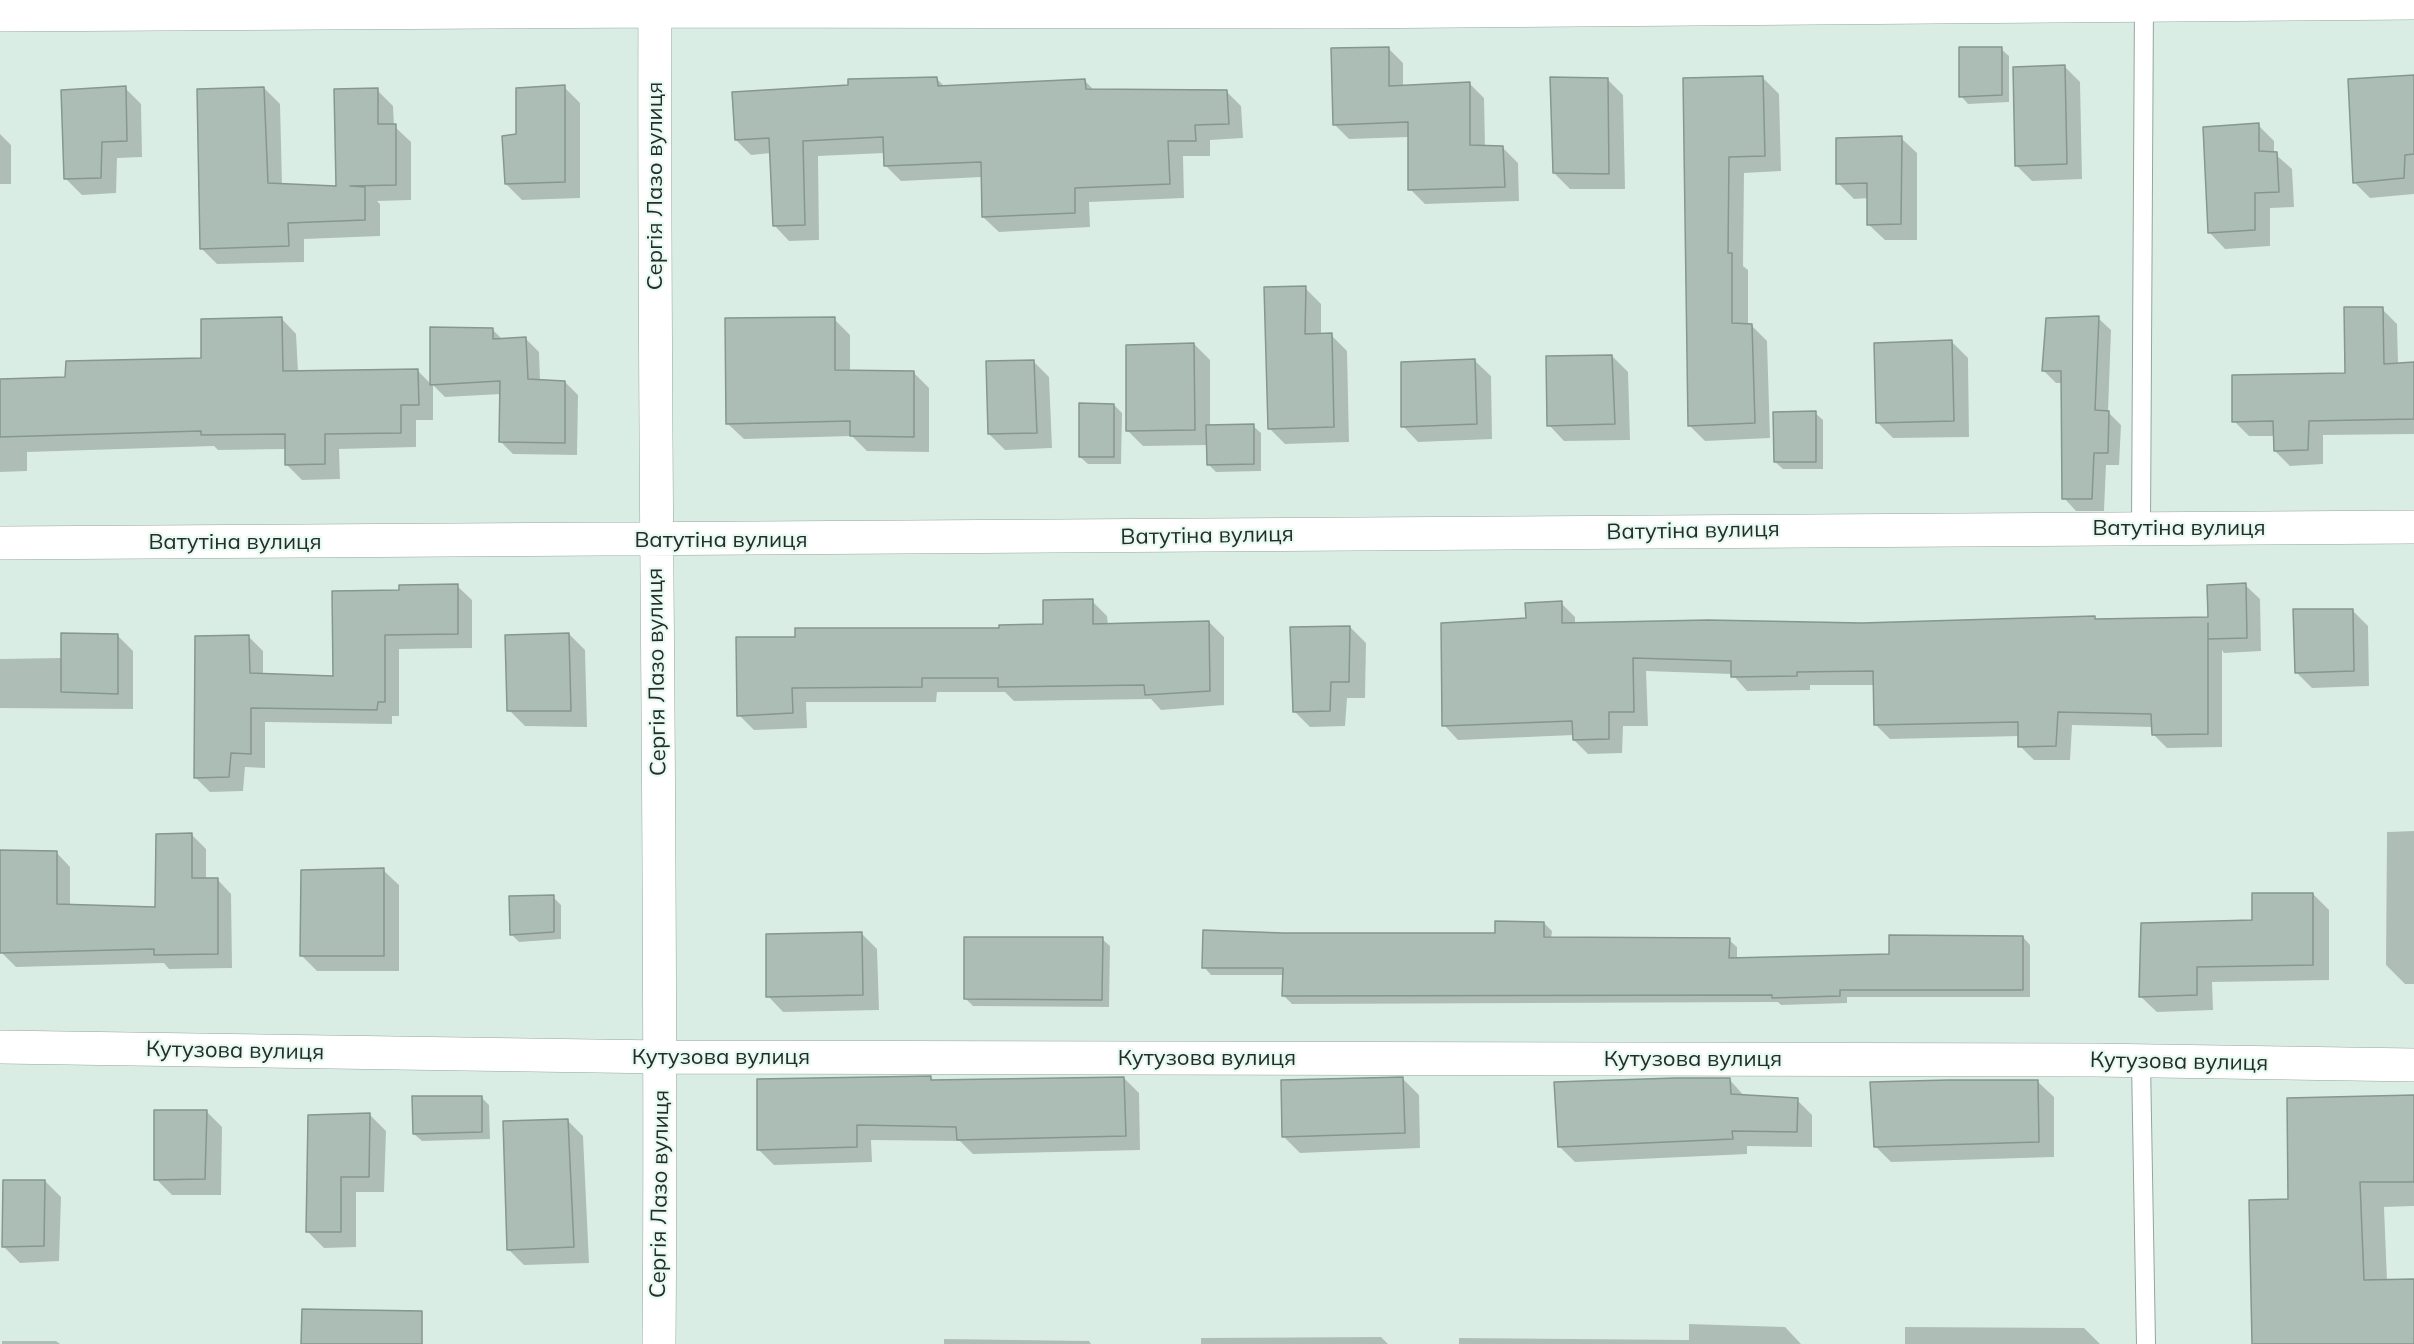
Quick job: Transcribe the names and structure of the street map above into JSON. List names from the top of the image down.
{
  "streets": {
    "street": ["Сергія Лазо вулиця", "Ватутіна вулиця", "Кутузова вулиця"]
  },
  "crossings": [
    ["Сергія Лазо вулиця", "Ватутіна вулиця"],
    ["Сергія Лазо вулиця", "Кутузова вулиця"]
  ]
}
